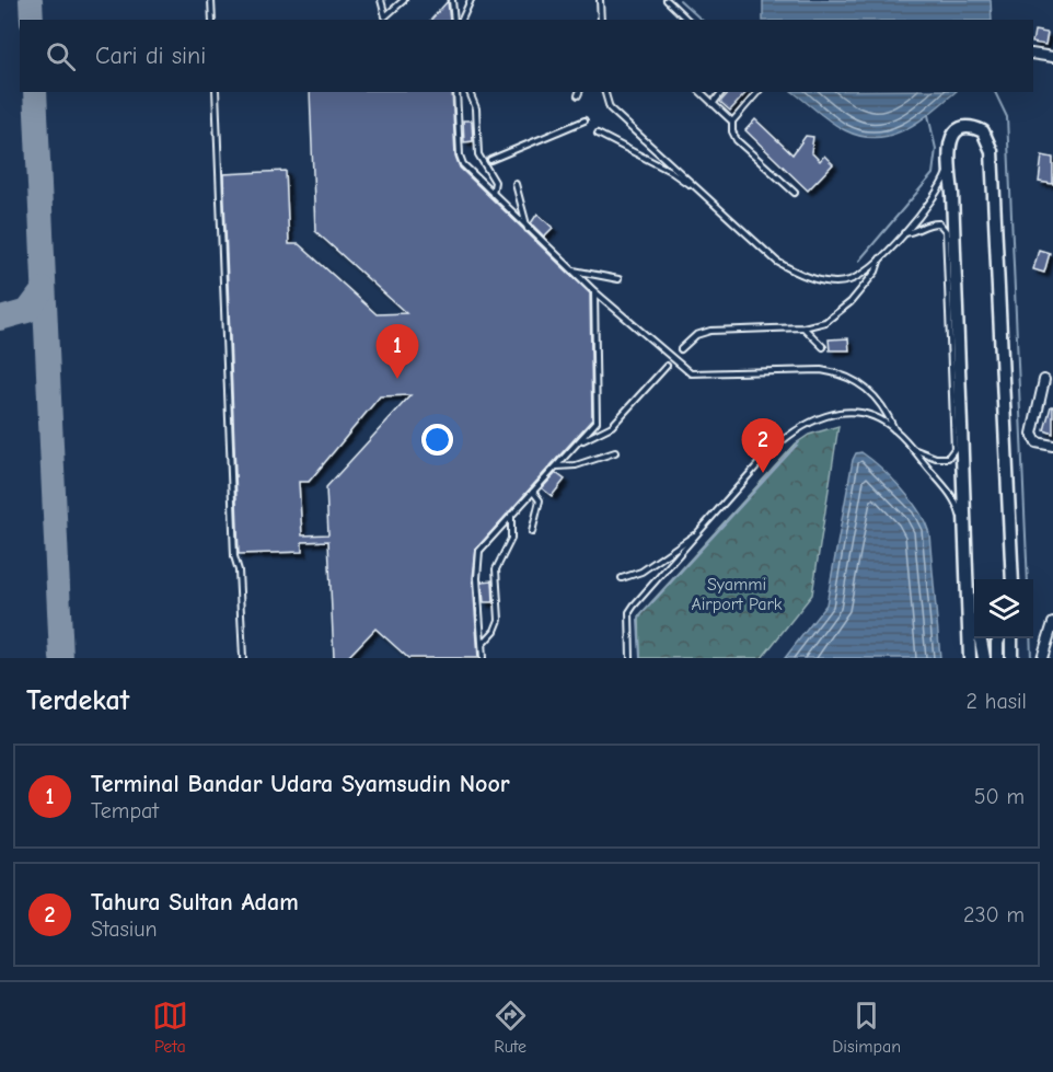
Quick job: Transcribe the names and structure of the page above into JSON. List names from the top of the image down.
{
  "parks": ["Syammi Airport Park"],
  "page": {
    "search": "Cari di sini",
    "pins": ["1", "2"],
    "heading": ["Terdekat", "2 hasil"],
    "list": [
      {
        "mark": "1",
        "name": "Terminal Bandar Udara Syamsudin Noor",
        "note": "Tempat",
        "value": "50 m"
      },
      {
        "mark": "2",
        "name": "Tahura Sultan Adam",
        "note": "Stasiun",
        "value": "230 m"
      }
    ],
    "nav": ["Peta", "Rute", "Disimpan"]
  }
}
